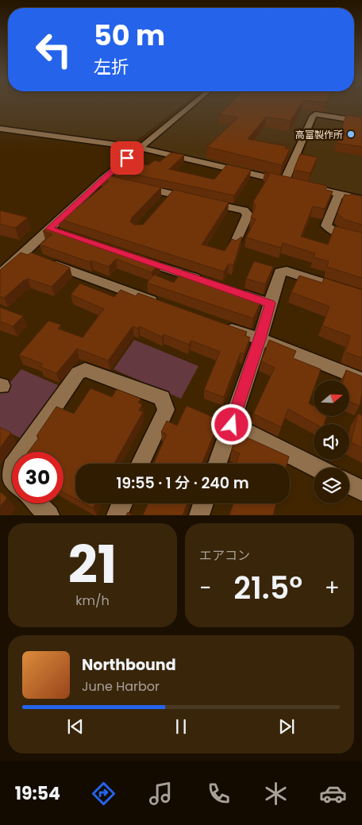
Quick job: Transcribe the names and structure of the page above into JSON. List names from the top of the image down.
{
  "places": ["高富製作所"],
  "north": "right",
  "page": {
    "turn": ["50 m", "左折"],
    "limit": "30",
    "trip": "19:55 · 1 分 · 240 m",
    "tile": [
      ["21", "km/h"],
      "エアコン"
    ],
    "heat": ["−", "21.5°", "+"],
    "song": ["Northbound", "June Harbor"],
    "tabs": "19:54"
  }
}
